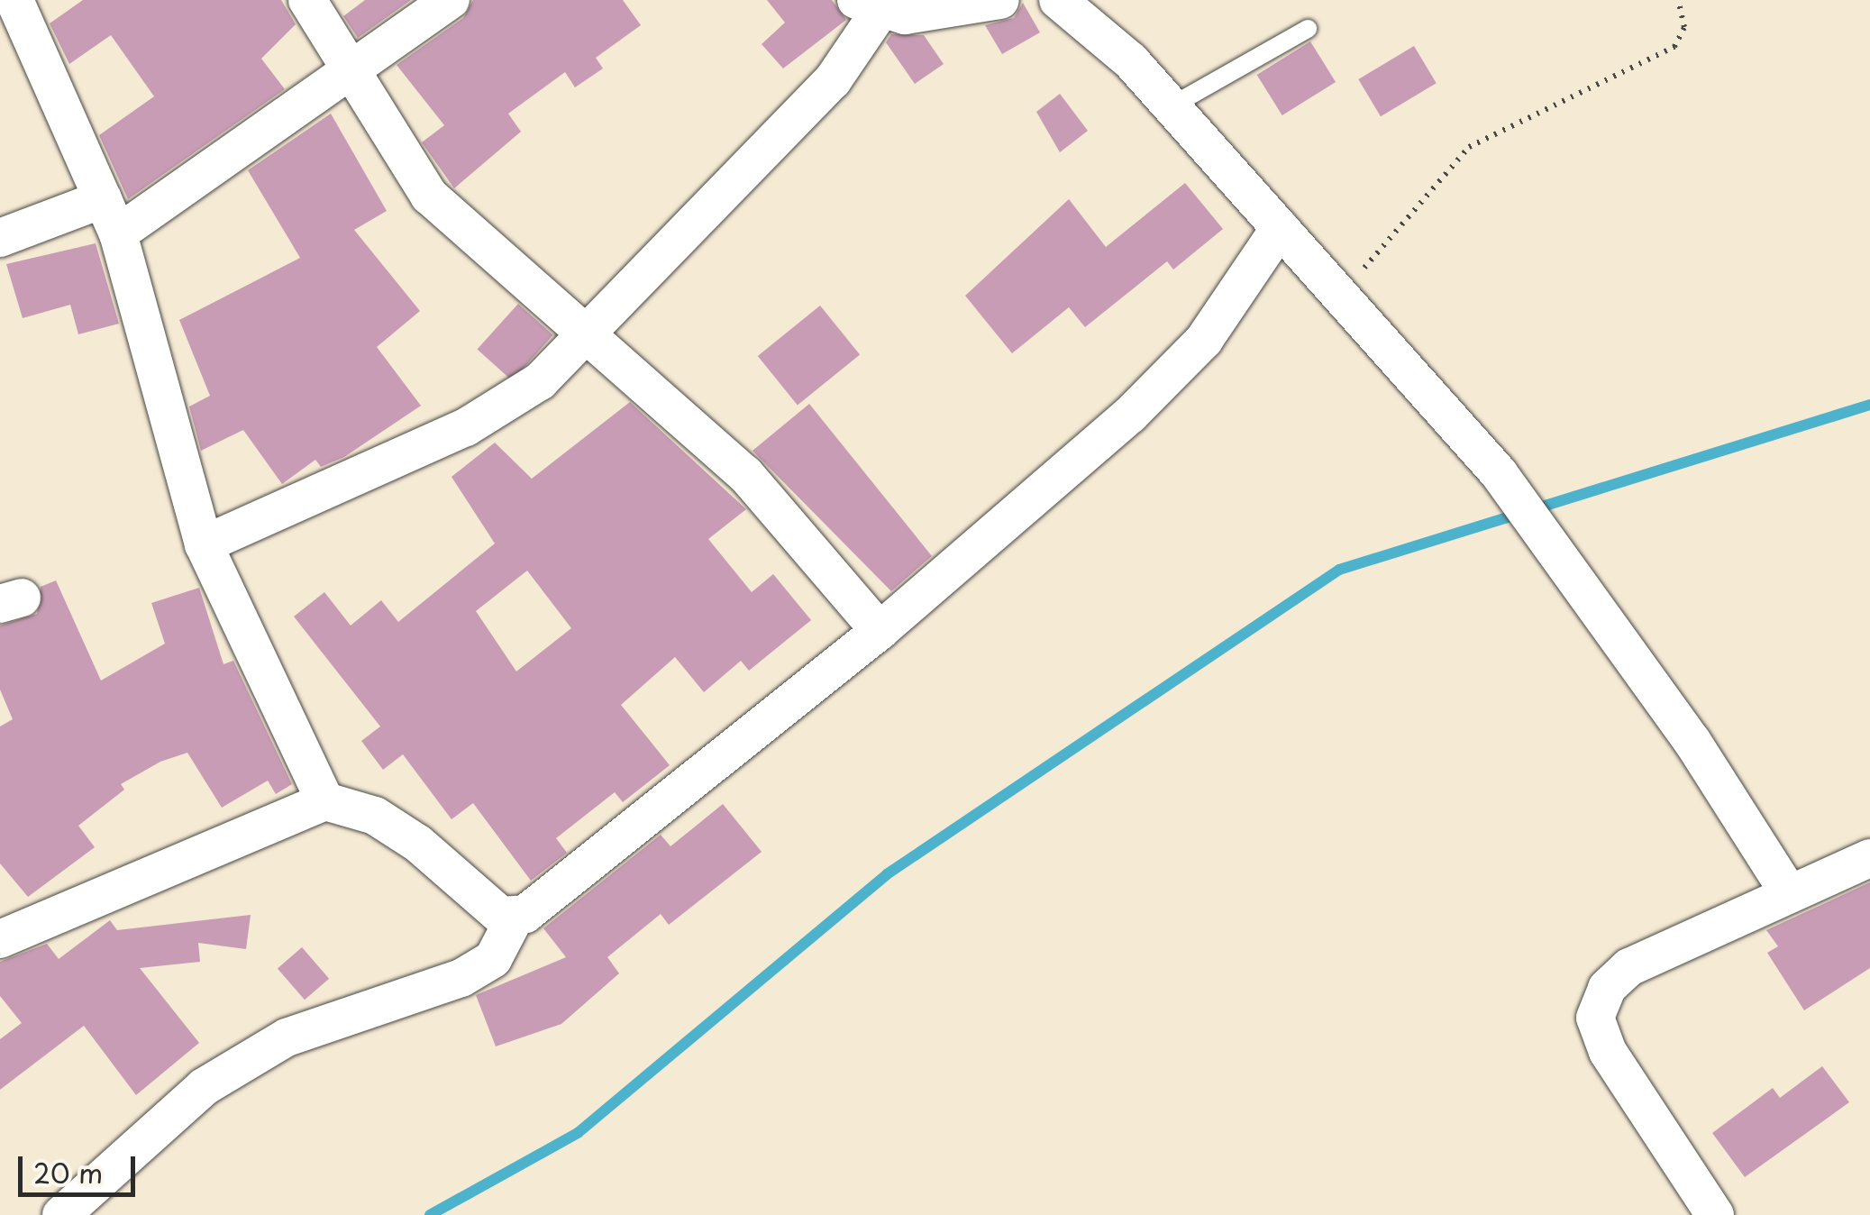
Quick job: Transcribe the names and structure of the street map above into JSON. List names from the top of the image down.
{
  "scale_bar": "20 m"
}
